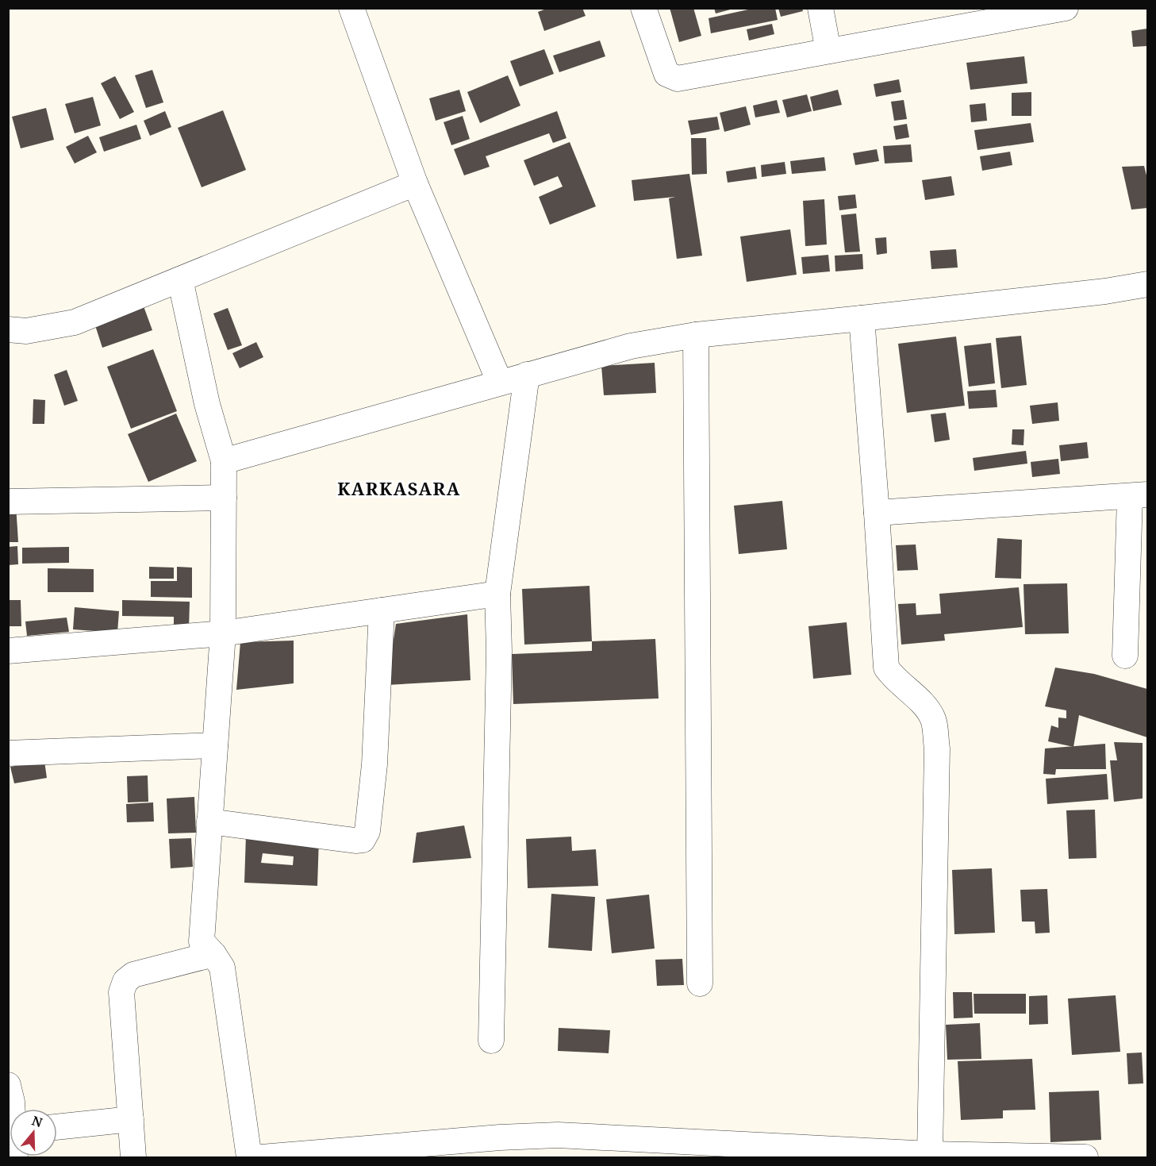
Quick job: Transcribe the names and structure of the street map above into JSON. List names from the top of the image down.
{
  "districts": ["KARKASARA"],
  "north": "top"
}
